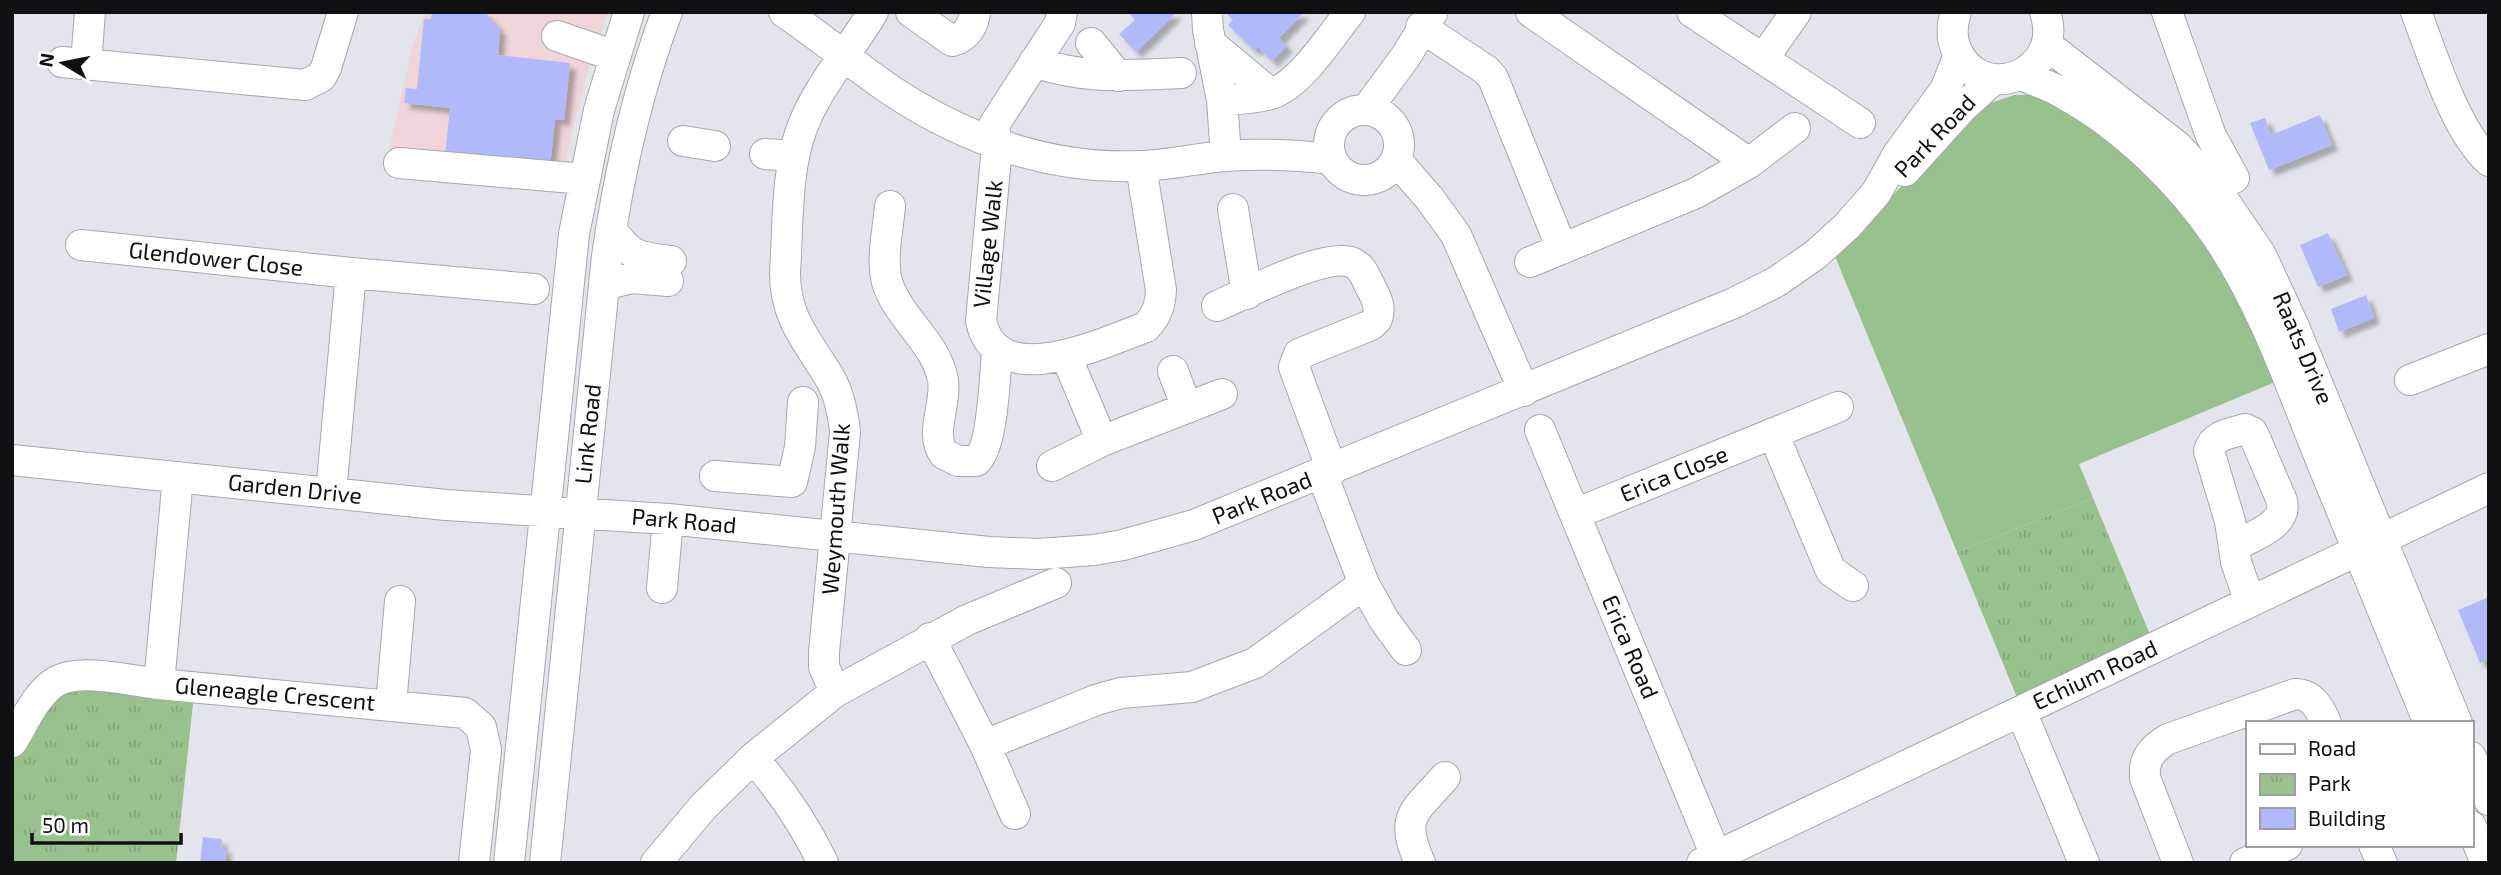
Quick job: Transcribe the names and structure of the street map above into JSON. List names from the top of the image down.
{
  "streets": {
    "street": [
      "Park Road",
      "Village Walk",
      "Glendower Close",
      "Raats Drive",
      "Link Road",
      "Erica Close",
      "Garden Drive",
      "Weymouth Walk",
      "Erica Road",
      "Echium Road",
      "Gleneagle Crescent"
    ]
  },
  "crossings": [
    ["Park Road", "Raats Drive"],
    ["Park Road", "Link Road"],
    ["Park Road", "Garden Drive"],
    ["Park Road", "Weymouth Walk"],
    ["Village Walk", "Weymouth Walk"],
    ["Raats Drive", "Echium Road"],
    ["Link Road", "Garden Drive"],
    ["Erica Close", "Erica Road"],
    ["Garden Drive", "Gleneagle Crescent"],
    ["Erica Road", "Echium Road"]
  ],
  "legend": ["Road", "Park", "Building"],
  "scale_bar": "50 m",
  "north": "left"
}
